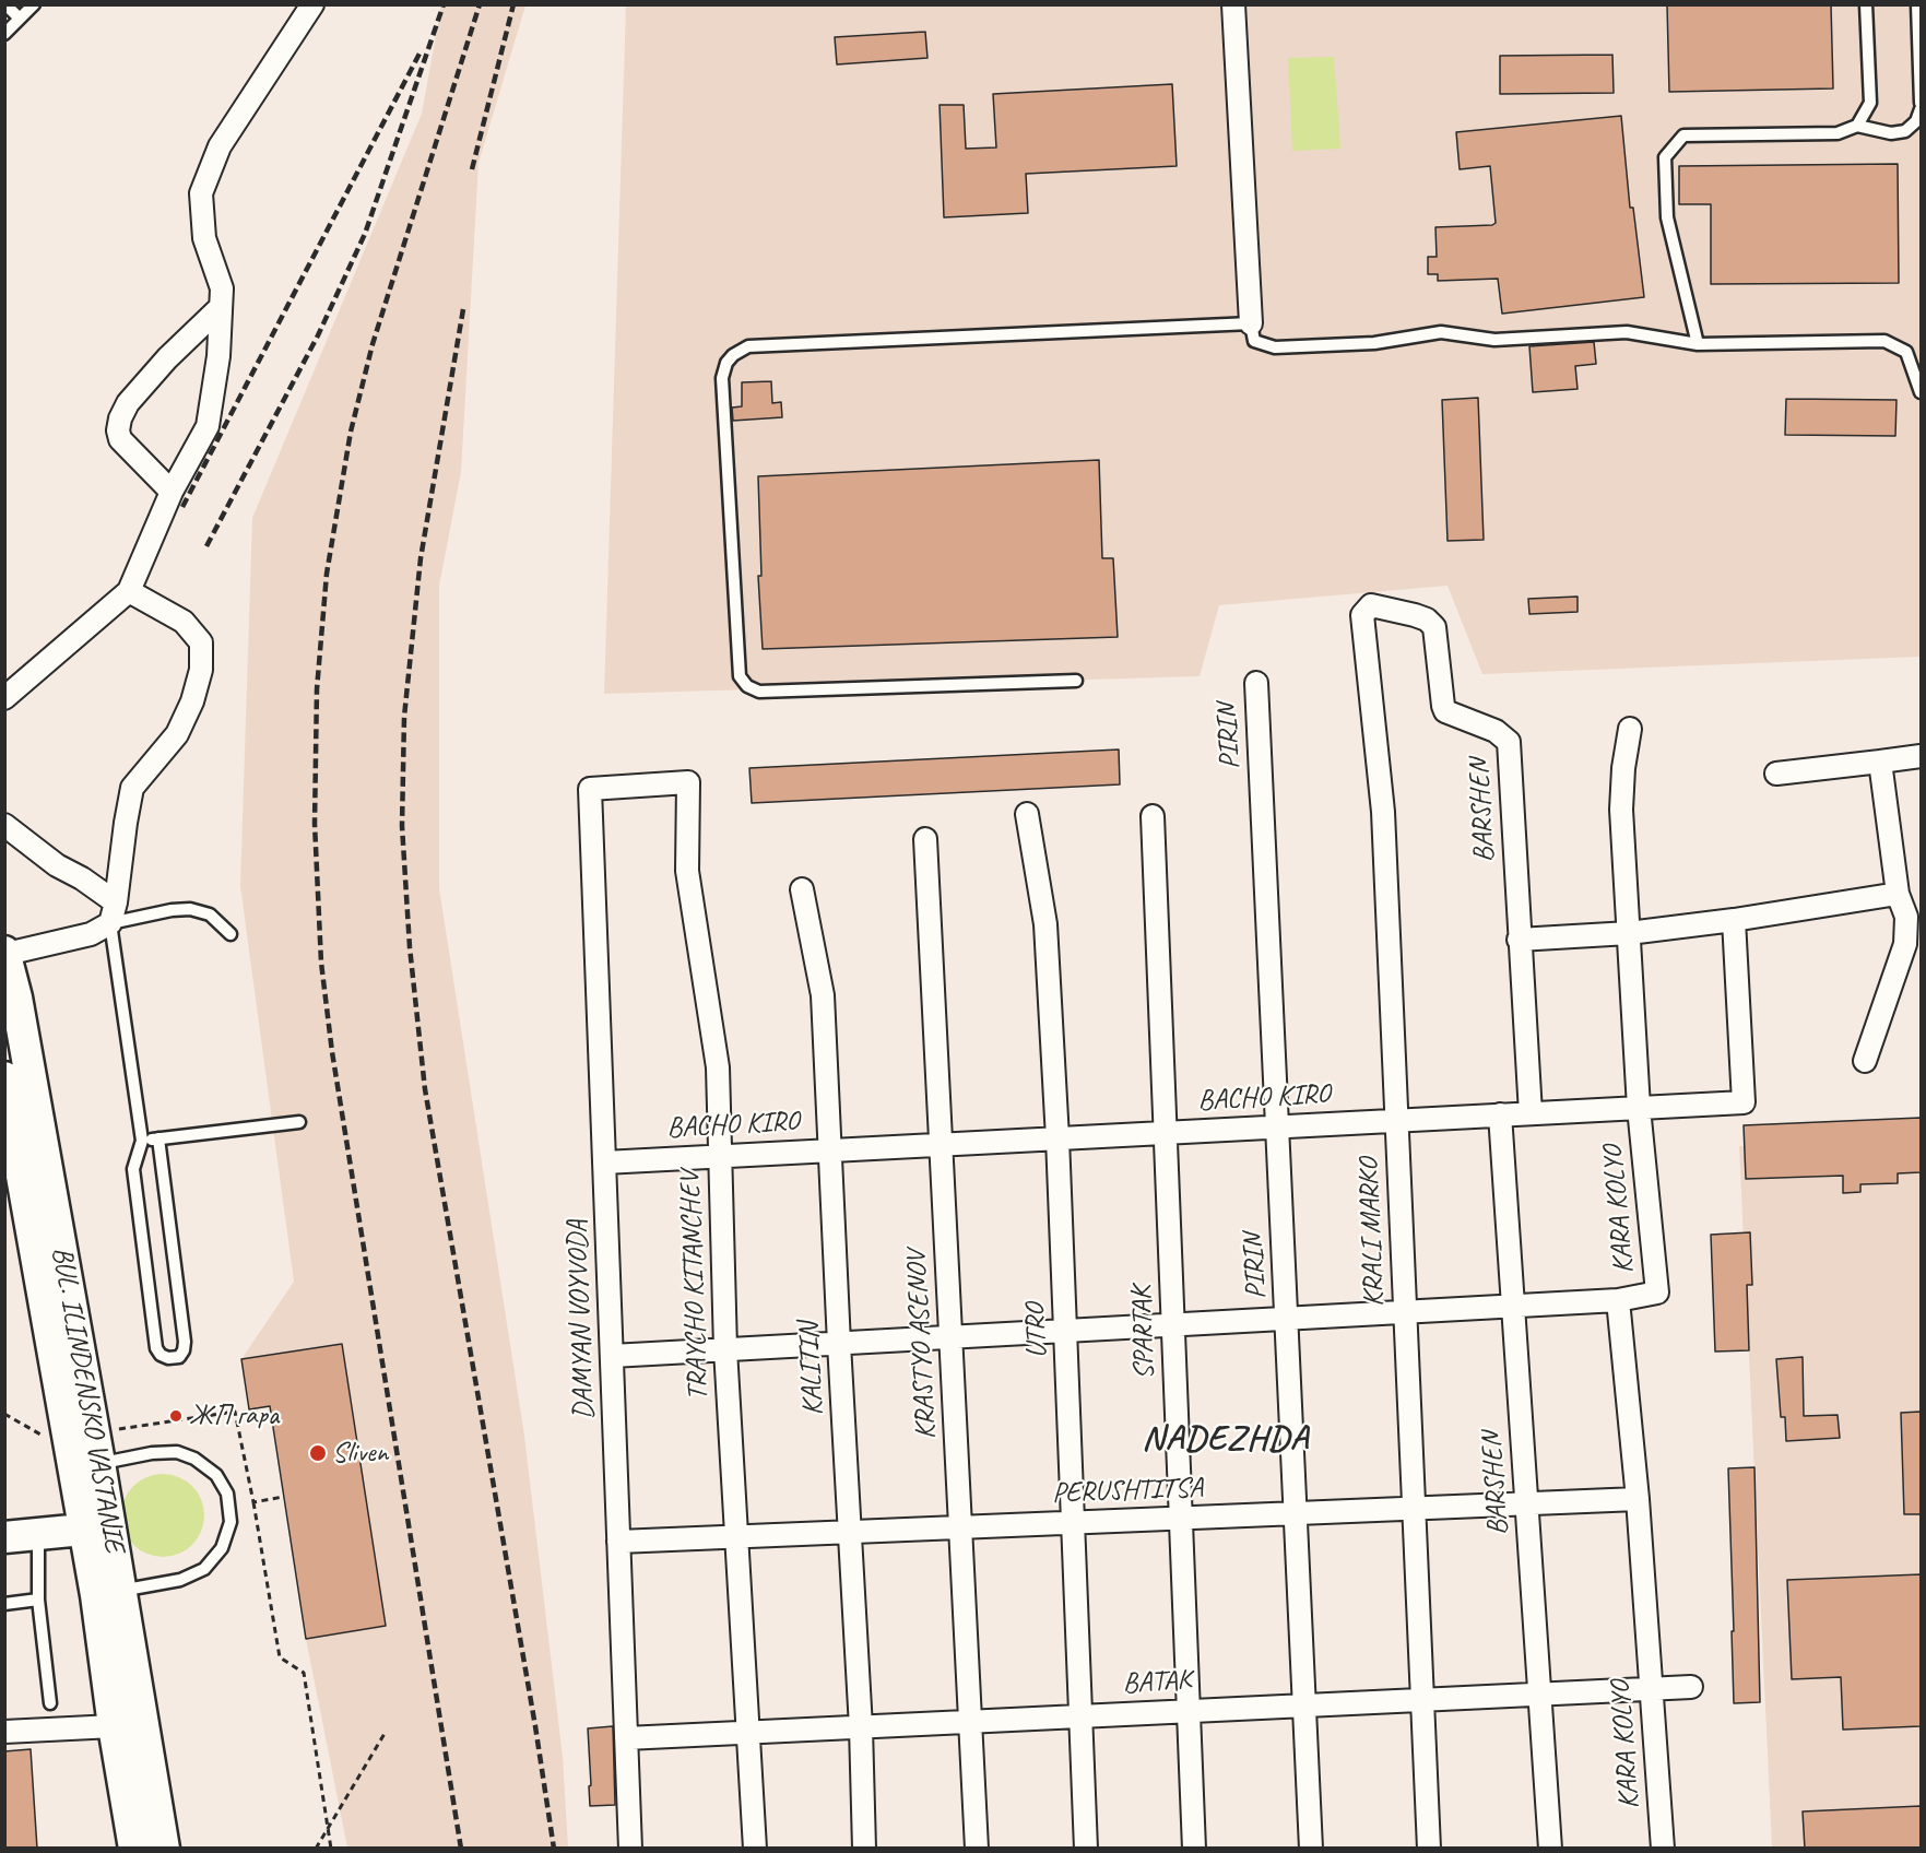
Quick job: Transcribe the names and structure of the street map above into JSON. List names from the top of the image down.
{
  "streets": {
    "main road": ["BUL. ILINDENSKO VASTANIE"],
    "street": [
      "PIRIN",
      "BARSHEN",
      "BACHO KIRO",
      "KARA KOLYO",
      "KRALI MARKO",
      "TRAYCHO KITANCHEV",
      "DAMYAN VOYVODA",
      "UTRO",
      "SPARTAK",
      "KRASTYO ASENOV",
      "KALITIN",
      "PERUSHTITSA",
      "BATAK"
    ]
  },
  "crossings": [
    ["PIRIN", "BACHO KIRO"],
    ["PIRIN", "PERUSHTITSA"],
    ["PIRIN", "BATAK"],
    ["BARSHEN", "BACHO KIRO"],
    ["BARSHEN", "KRALI MARKO"],
    ["BARSHEN", "PERUSHTITSA"],
    ["BARSHEN", "BATAK"],
    ["BACHO KIRO", "KARA KOLYO"],
    ["BACHO KIRO", "KRALI MARKO"],
    ["BACHO KIRO", "TRAYCHO KITANCHEV"],
    ["BACHO KIRO", "DAMYAN VOYVODA"],
    ["BACHO KIRO", "UTRO"],
    ["BACHO KIRO", "SPARTAK"],
    ["BACHO KIRO", "KRASTYO ASENOV"],
    ["BACHO KIRO", "KALITIN"],
    ["KARA KOLYO", "PERUSHTITSA"],
    ["KARA KOLYO", "BATAK"],
    ["KRALI MARKO", "PERUSHTITSA"],
    ["KRALI MARKO", "BATAK"],
    ["TRAYCHO KITANCHEV", "DAMYAN VOYVODA"],
    ["TRAYCHO KITANCHEV", "PERUSHTITSA"],
    ["TRAYCHO KITANCHEV", "BATAK"],
    ["DAMYAN VOYVODA", "PERUSHTITSA"],
    ["DAMYAN VOYVODA", "BATAK"],
    ["UTRO", "PERUSHTITSA"],
    ["UTRO", "BATAK"],
    ["SPARTAK", "PERUSHTITSA"],
    ["SPARTAK", "BATAK"],
    ["KRASTYO ASENOV", "PERUSHTITSA"],
    ["KRASTYO ASENOV", "BATAK"],
    ["KALITIN", "PERUSHTITSA"],
    ["KALITIN", "BATAK"]
  ],
  "districts": ["NADEZHDA"],
  "places": ["ЖП гара", "Sliven"]
}
